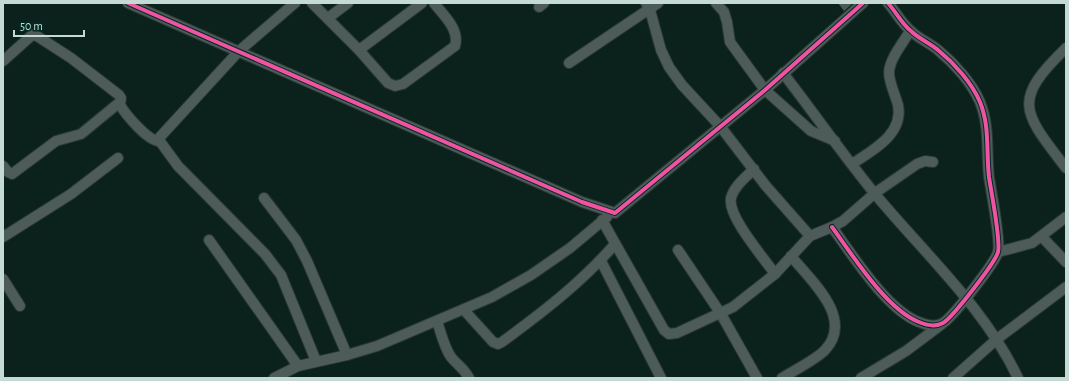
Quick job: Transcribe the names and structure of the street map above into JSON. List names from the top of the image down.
{
  "scale_bar": "50 m"
}
